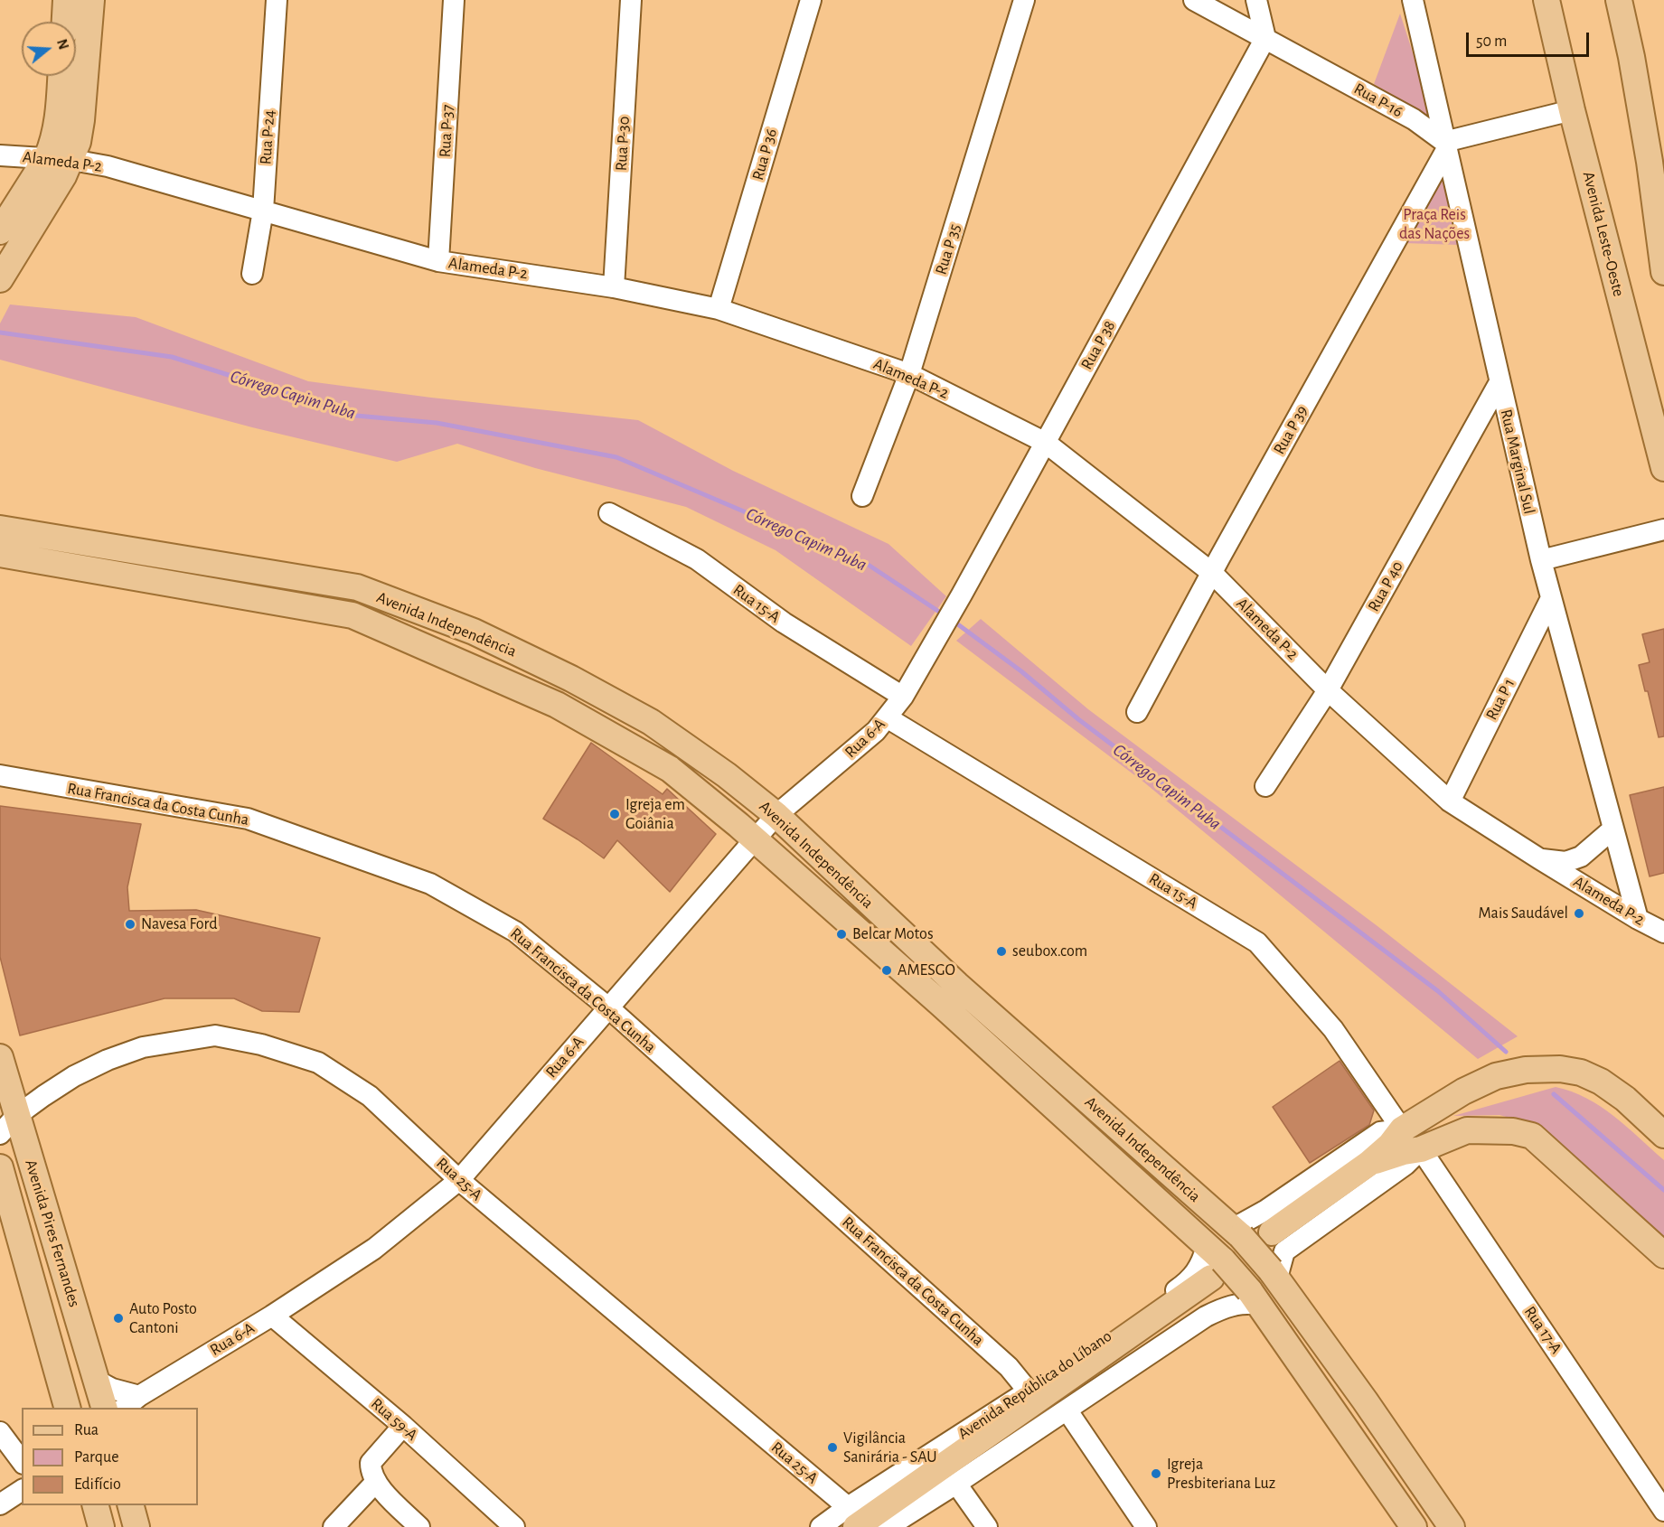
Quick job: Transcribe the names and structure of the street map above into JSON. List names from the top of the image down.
{
  "streets": {
    "main road": [
      "Avenida Leste-Oeste",
      "Avenida Independência",
      "Avenida Pires Fernandes",
      "Avenida República do Líbano"
    ],
    "street": [
      "Rua P-16",
      "Rua P-37",
      "Rua P-24",
      "Rua P-30",
      "Rua P 36",
      "Alameda P-2",
      "Rua P 35",
      "Rua P 38",
      "Rua P 39",
      "Rua Marginal Sul",
      "Rua P 40",
      "Rua 15-A",
      "Rua P 1",
      "Rua 6-A",
      "Rua Francisca da Costa Cunha",
      "Rua 25-A",
      "Rua 17-A",
      "Rua 59-A"
    ]
  },
  "crossings": [
    ["Rua P-16", "Rua P 38"],
    ["Rua P-16", "Rua P 39"],
    ["Rua P-16", "Rua Marginal Sul"],
    ["Rua P-37", "Alameda P-2"],
    ["Rua P-24", "Alameda P-2"],
    ["Rua P-30", "Alameda P-2"],
    ["Rua P 36", "Alameda P-2"],
    ["Alameda P-2", "Rua P 35"],
    ["Alameda P-2", "Rua P 38"],
    ["Alameda P-2", "Rua P 39"],
    ["Alameda P-2", "Rua Marginal Sul"],
    ["Alameda P-2", "Rua P 40"],
    ["Alameda P-2", "Rua P 1"],
    ["Rua P 38", "Rua 6-A"],
    ["Rua P 39", "Rua Marginal Sul"],
    ["Rua Marginal Sul", "Rua P 40"],
    ["Rua Marginal Sul", "Rua P 1"],
    ["Rua 15-A", "Rua 6-A"],
    ["Avenida Independência", "Rua 6-A"],
    ["Avenida Independência", "Avenida República do Líbano"],
    ["Rua 6-A", "Rua Francisca da Costa Cunha"],
    ["Rua 6-A", "Rua 25-A"],
    ["Rua 6-A", "Avenida Pires Fernandes"],
    ["Rua 6-A", "Rua 59-A"],
    ["Rua Francisca da Costa Cunha", "Avenida República do Líbano"],
    ["Rua 25-A", "Avenida Pires Fernandes"],
    ["Rua 25-A", "Avenida República do Líbano"]
  ],
  "water": ["Córrego Capim Puba"],
  "parks": ["Praça Reis das Nações"],
  "places": [
    "Igreja em Goiânia",
    "Mais Saudável",
    "Navesa Ford",
    "Belcar Motos",
    "seubox.com",
    "AMESGO",
    "Auto Posto Cantoni",
    "Vigilância Sanirária - SAU",
    "Igreja Presbiteriana Luz"
  ],
  "legend": ["Rua", "Parque", "Edifício"],
  "scale_bar": "50 m",
  "north": "right"
}
